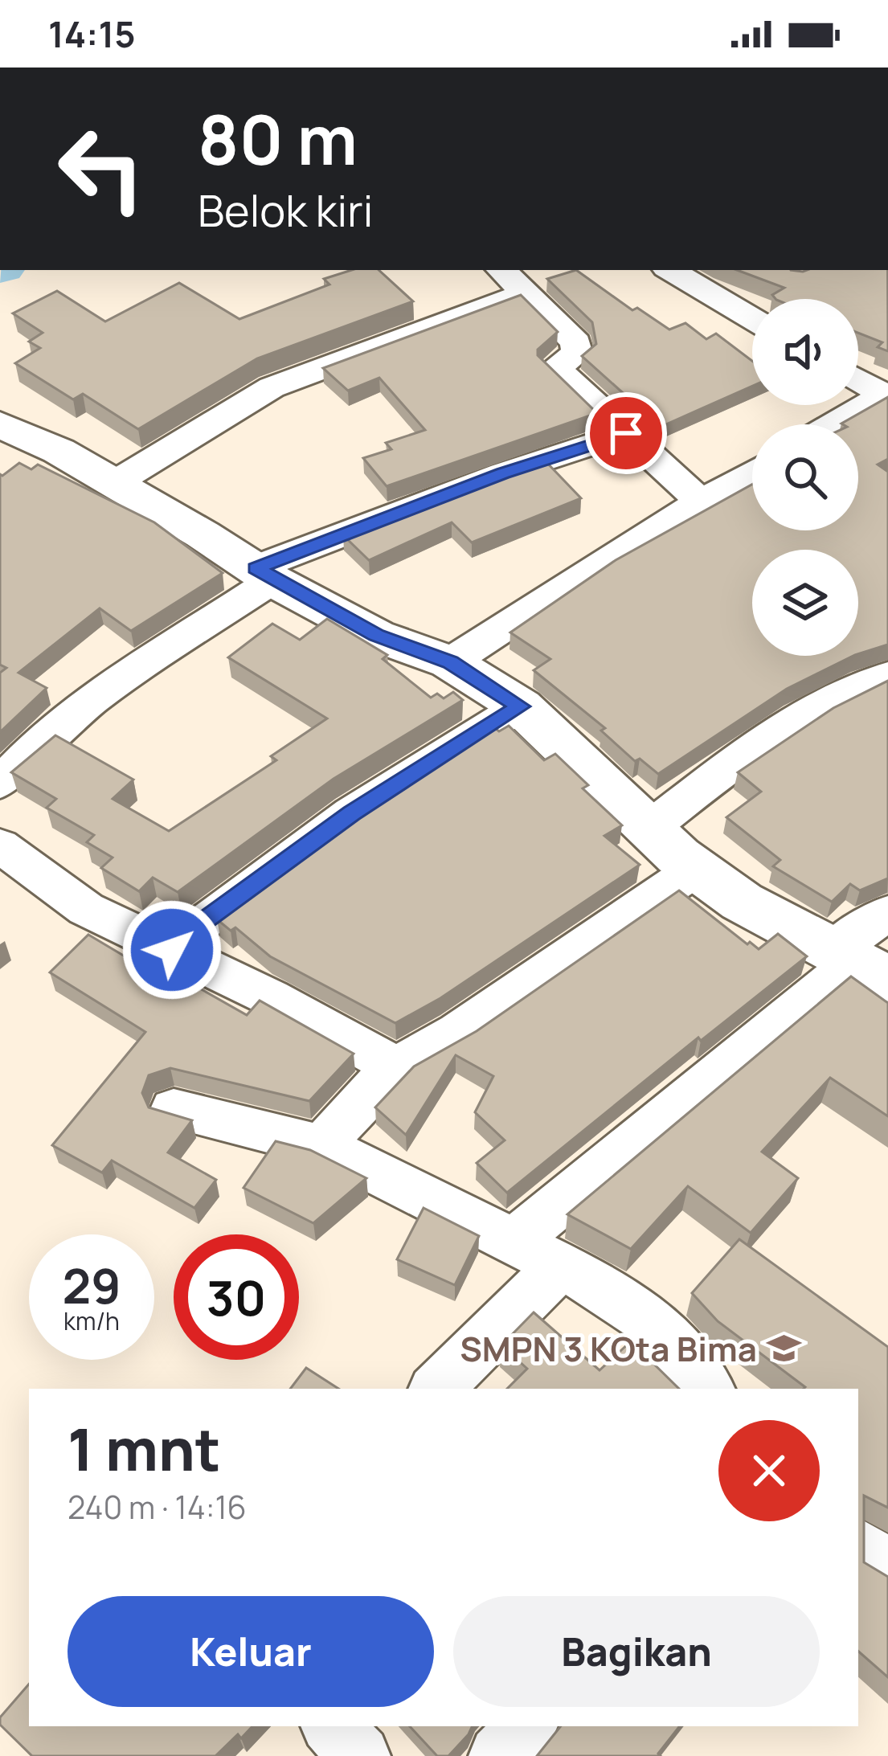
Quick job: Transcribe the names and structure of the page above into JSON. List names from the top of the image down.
{
  "places": {
    "school or university": ["SMPN 3 KOta Bima"]
  },
  "page": {
    "status": "14:15",
    "turn": ["80 m", "Belok kiri"],
    "speed": "29 km/h",
    "limit": "30",
    "heading": ["1 mnt", "240 m · 14:16"],
    "buttons": ["Keluar", "Bagikan"]
  }
}
